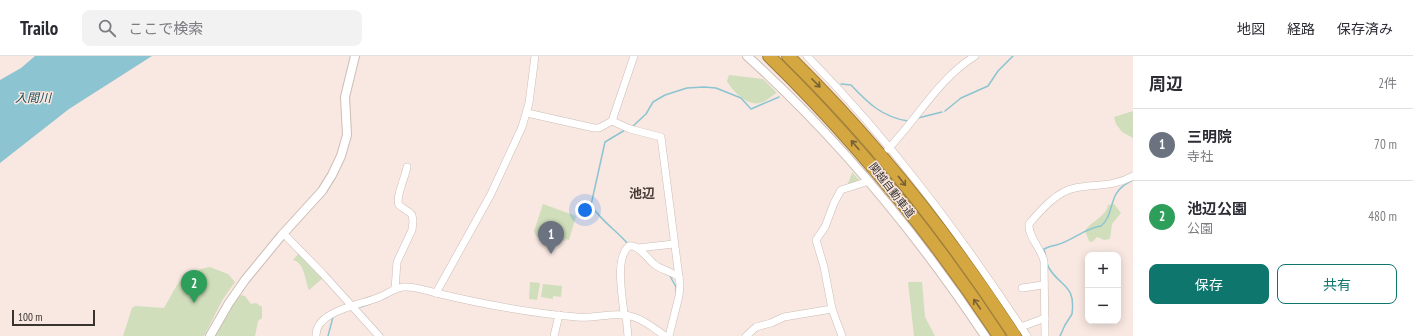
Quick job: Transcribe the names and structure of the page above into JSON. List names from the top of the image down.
{
  "streets": {
    "highway": ["関越自動車道"]
  },
  "districts": ["池辺"],
  "water": ["入間川"],
  "scale_bar": "100 m",
  "page": {
    "header": "Trailo",
    "search": "ここで検索",
    "nav": ["地図", "経路", "保存済み"],
    "heading": ["周辺", "2件"],
    "list": [
      {
        "mark": "1",
        "name": "三明院",
        "note": "寺社",
        "value": "70 m"
      },
      {
        "mark": "2",
        "name": "池辺公園",
        "note": "公園",
        "value": "480 m"
      }
    ],
    "pins": ["1", "2"],
    "map_buttons": ["+", "−"],
    "buttons": ["保存", "共有"],
    "scale": "100 m"
  }
}
